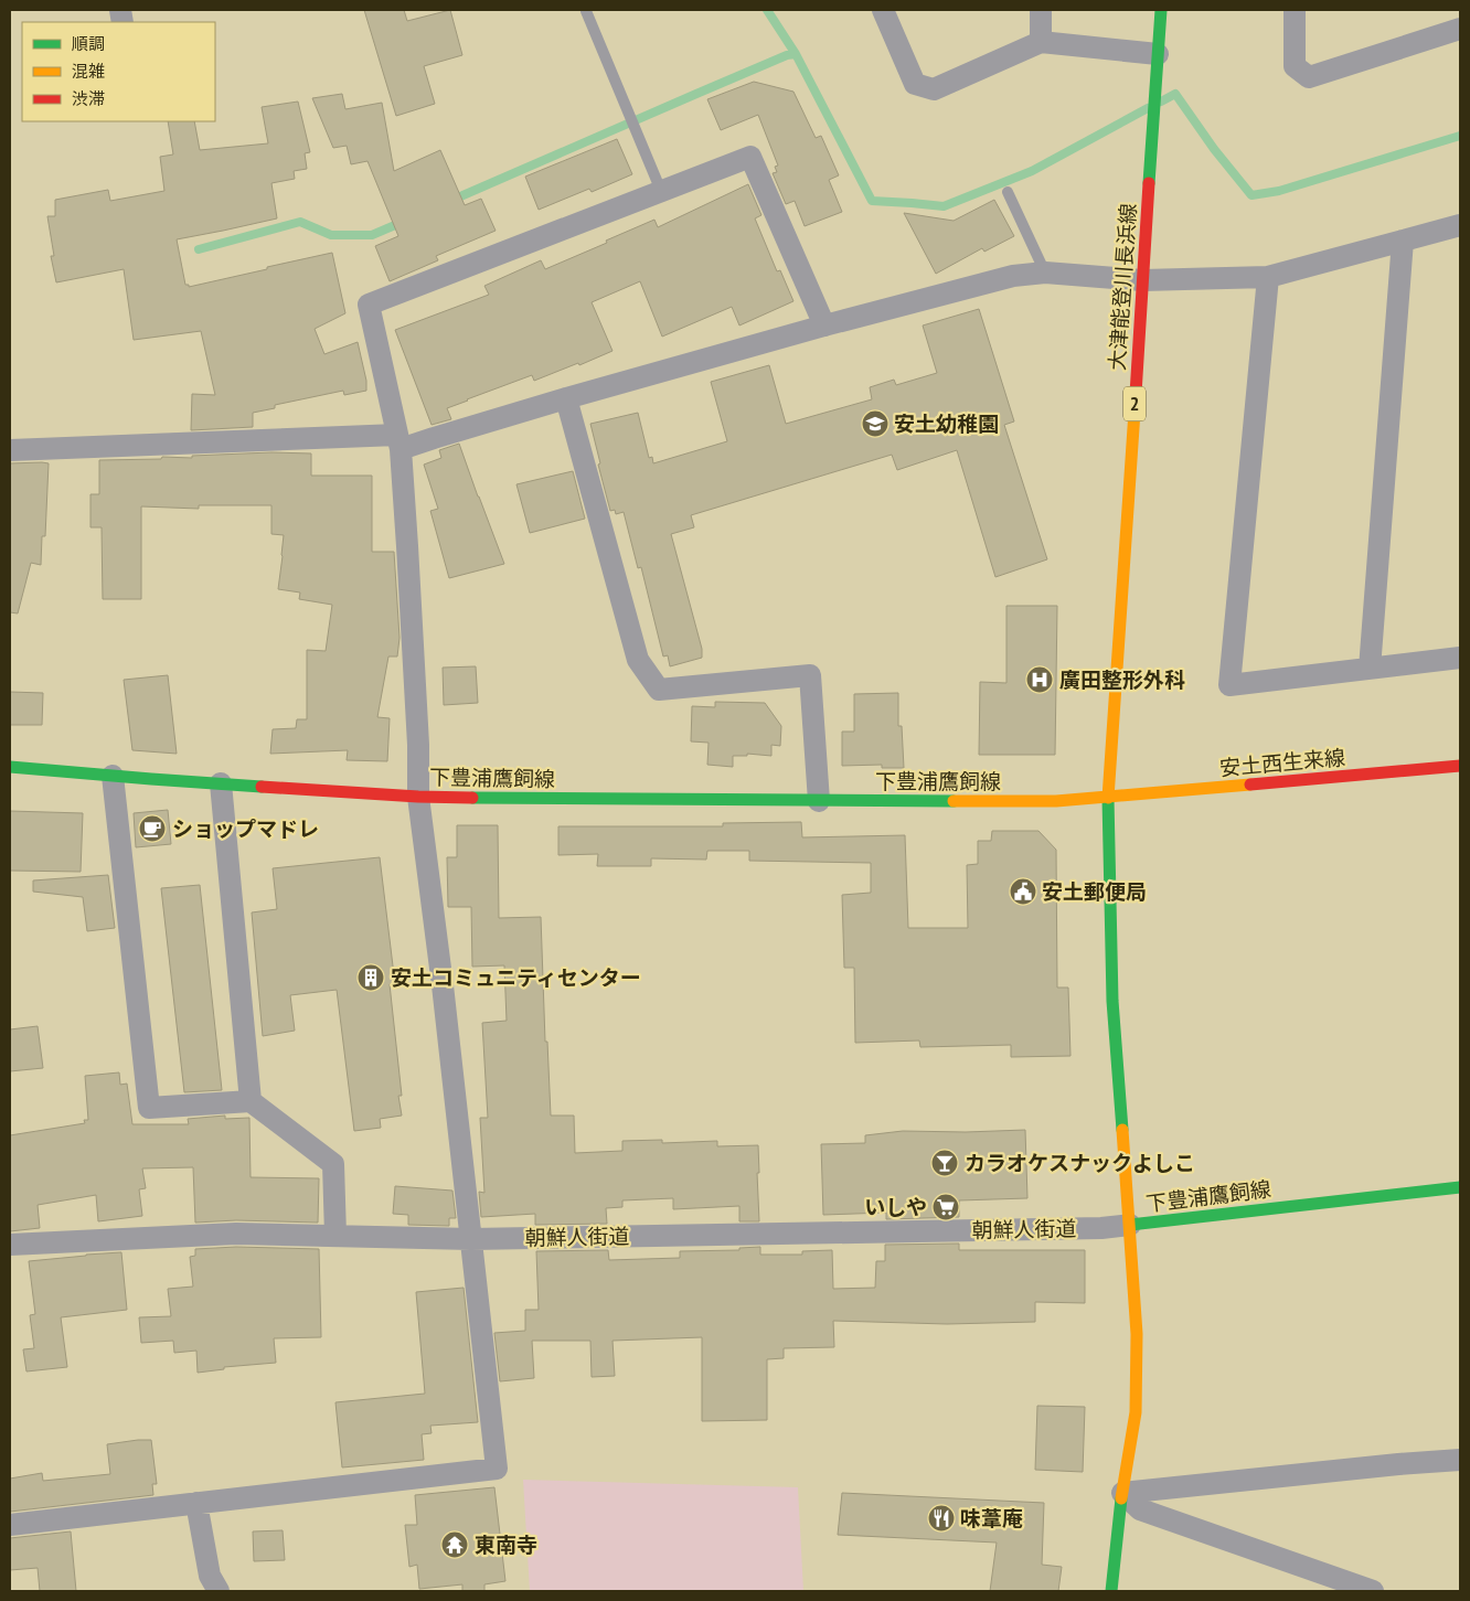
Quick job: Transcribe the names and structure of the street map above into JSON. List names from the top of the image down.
{
  "streets": {
    "main road": [
      "大津能登川長浜線",
      "2",
      "安土西生来線",
      "下豊浦鷹飼線"
    ],
    "street": ["朝鮮人街道"]
  },
  "crossings": [
    ["大津能登川長浜線", "安土西生来線"],
    ["大津能登川長浜線", "下豊浦鷹飼線"],
    ["安土西生来線", "下豊浦鷹飼線"],
    ["下豊浦鷹飼線", "朝鮮人街道"]
  ],
  "places": {
    "school or university": ["安土幼稚園"],
    "hospital": ["廣田整形外科"],
    "cafe": ["ショップマドレ"],
    "public building": ["安土郵便局"],
    "building": ["安土コミュニティセンター"],
    "bar": ["カラオケスナックよしこ"],
    "supermarket": ["いしや"],
    "restaurant": ["味葦庵"],
    "temple": ["東南寺"]
  },
  "legend": ["順調", "混雑", "渋滞"]
}
